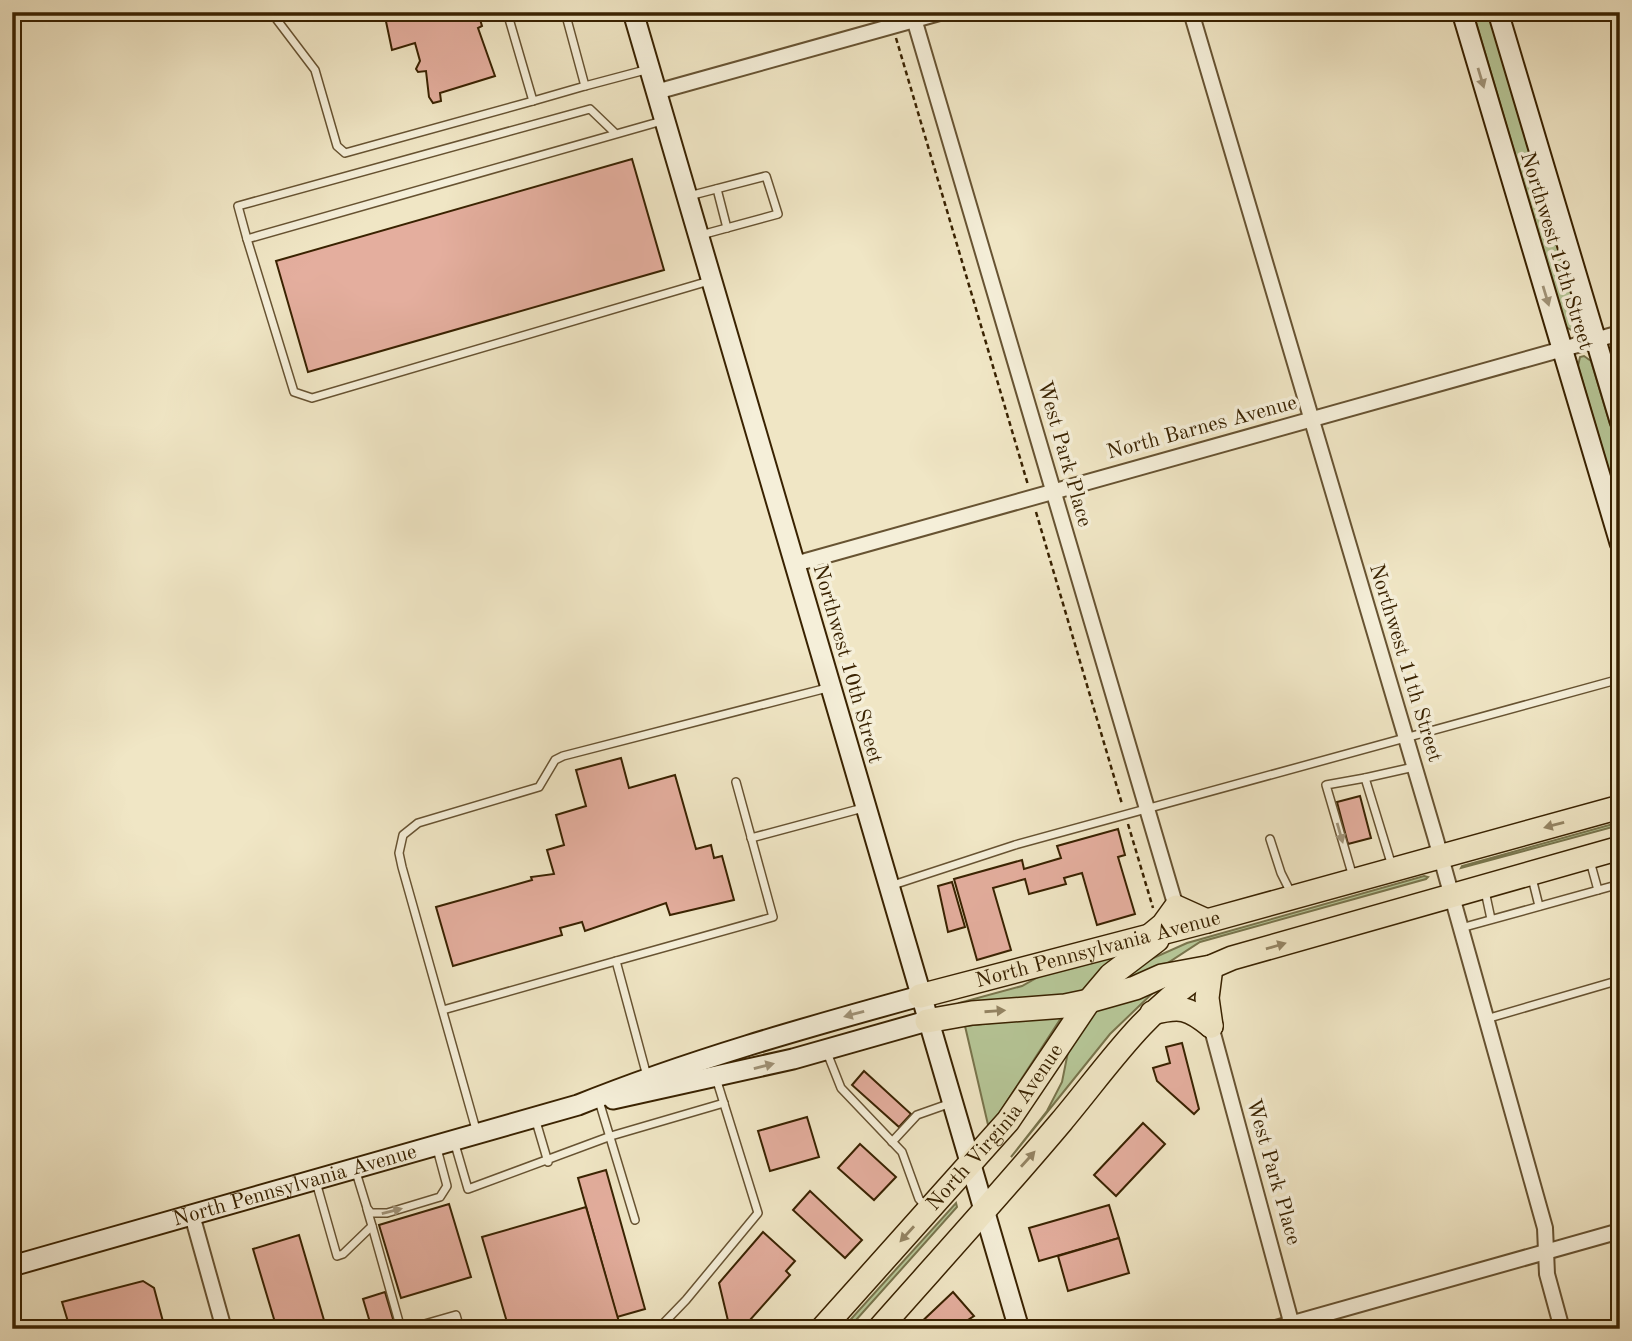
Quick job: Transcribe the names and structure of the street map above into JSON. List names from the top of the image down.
{
  "streets": {
    "main road": [
      "Northwest 12th Street",
      "Northwest 10th Street",
      "North Pennsylvania Avenue",
      "North Virginia Avenue"
    ],
    "street": ["North Barnes Avenue", "West Park Place", "Northwest 11th Street"]
  },
  "crossings": [
    ["Northwest 12th Street", "North Barnes Avenue"],
    ["North Barnes Avenue", "West Park Place"],
    ["North Barnes Avenue", "Northwest 11th Street"],
    ["North Barnes Avenue", "Northwest 10th Street"],
    ["Northwest 11th Street", "North Pennsylvania Avenue"],
    ["Northwest 10th Street", "North Pennsylvania Avenue"],
    ["Northwest 10th Street", "North Virginia Avenue"],
    ["North Pennsylvania Avenue", "North Virginia Avenue"]
  ]
}
